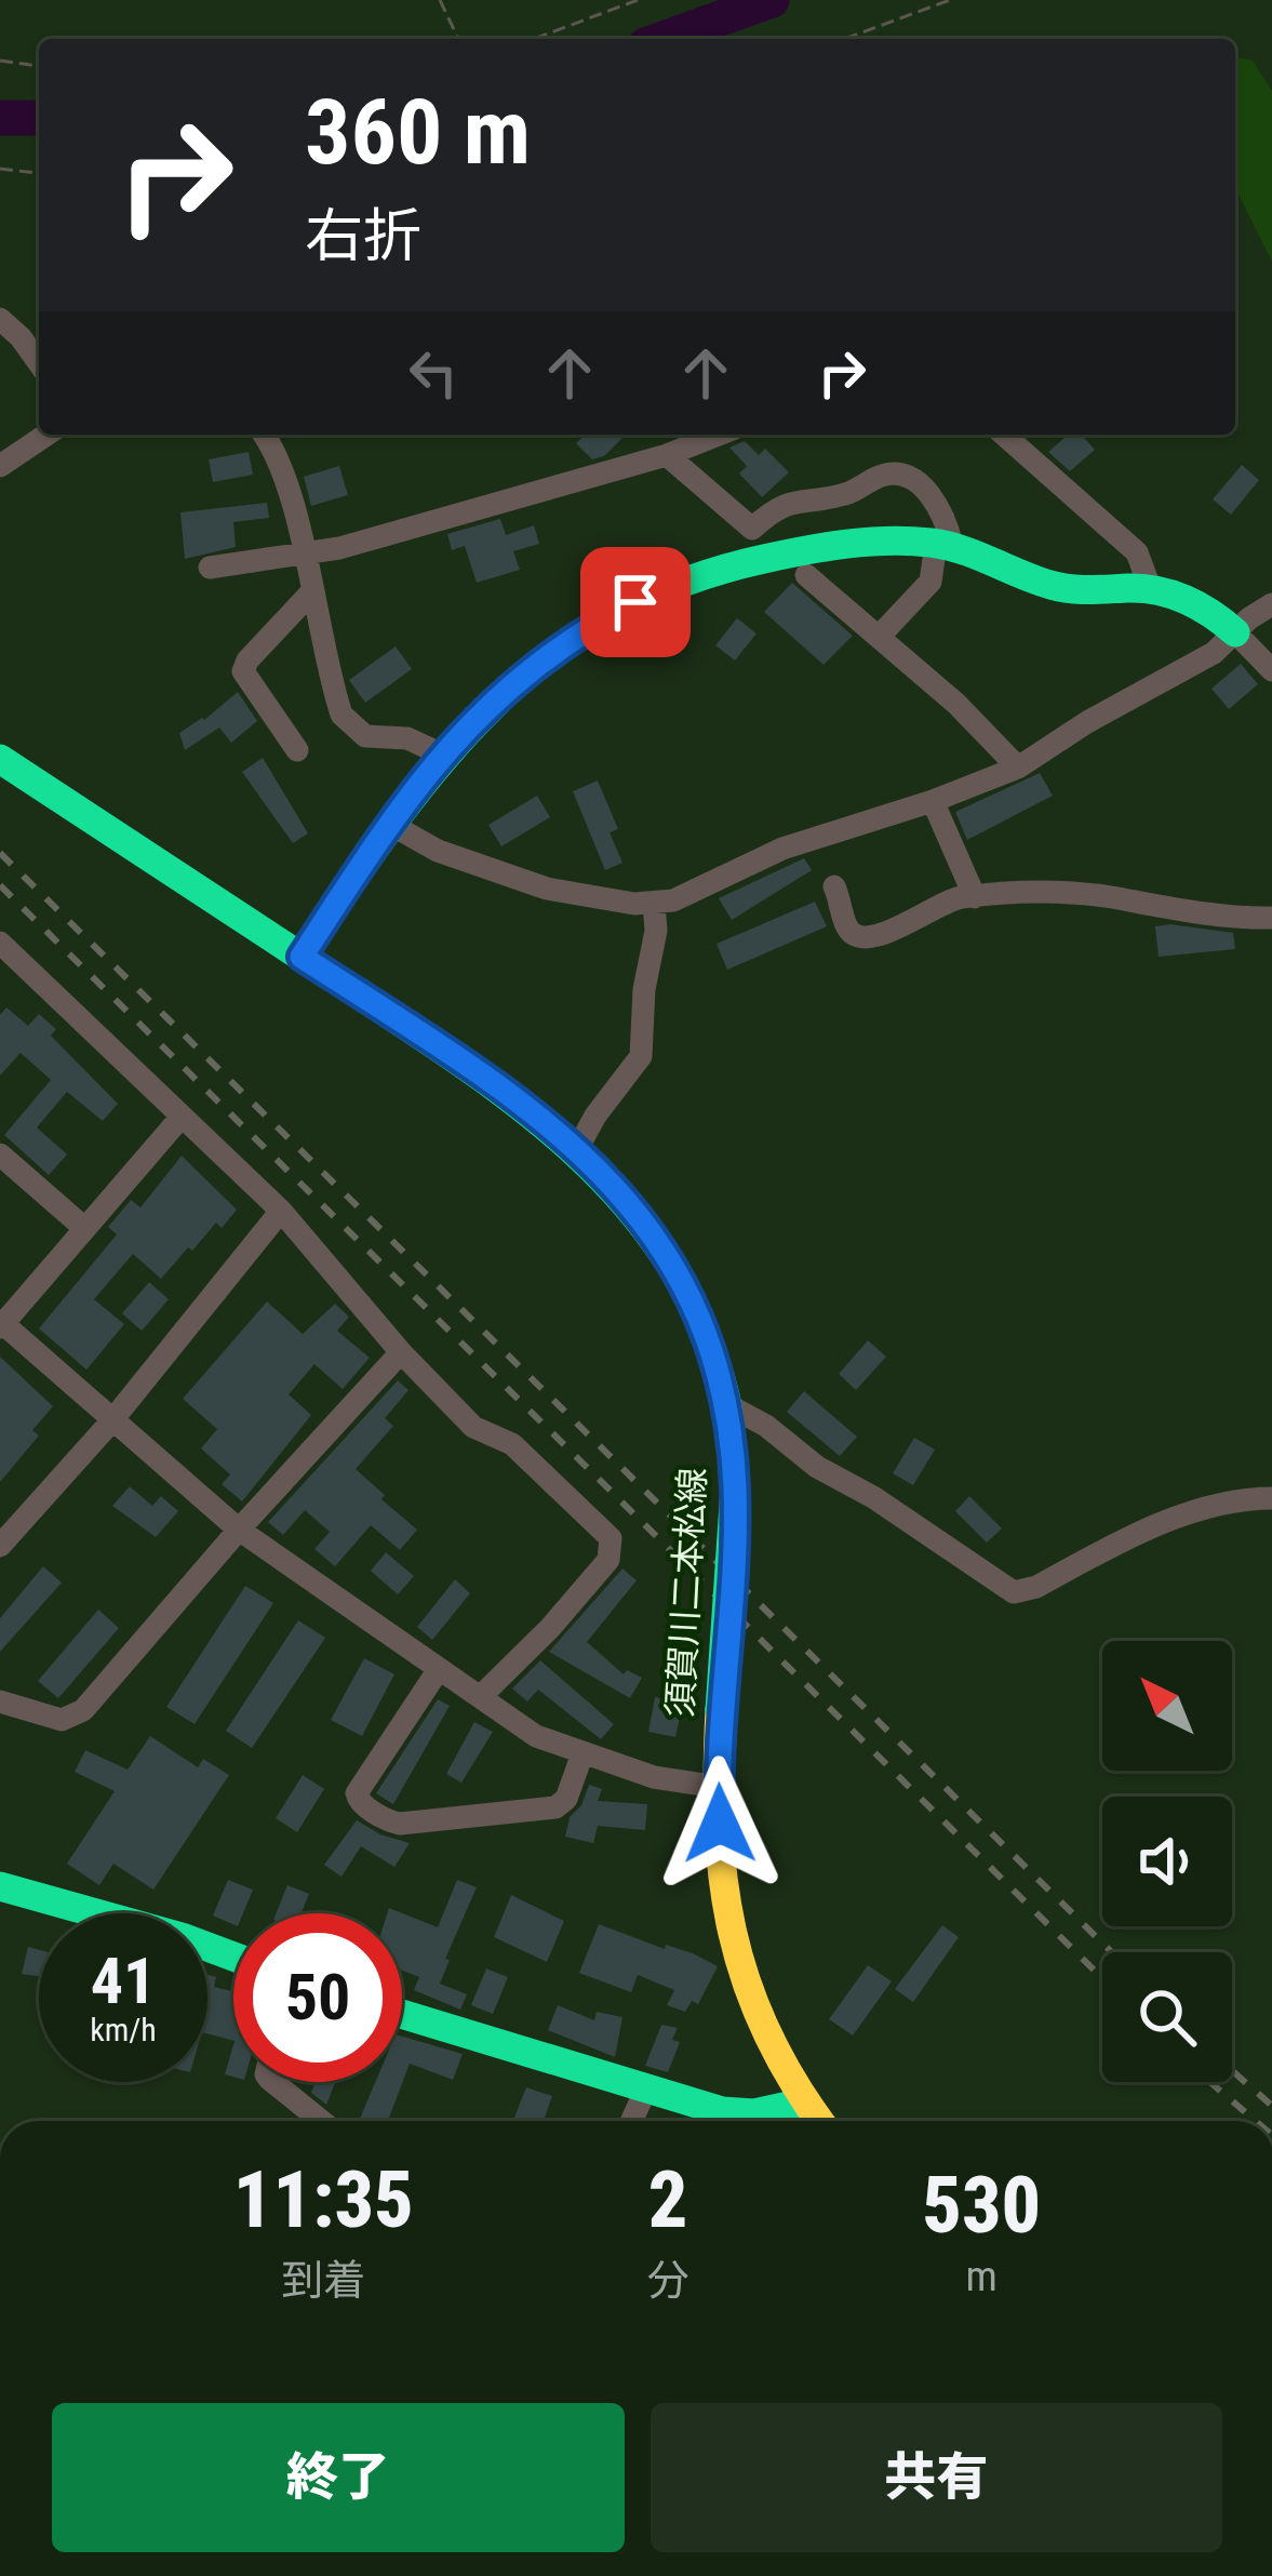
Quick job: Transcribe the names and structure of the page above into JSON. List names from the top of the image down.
{
  "streets": {
    "street": ["須賀川二本松線"]
  },
  "north": "top left",
  "page": {
    "turn": ["360 m", "右折"],
    "speed": "41 km/h",
    "limit": "50",
    "eta": [
      "11:35",
      "到着",
      "2",
      "分",
      "530",
      "m"
    ],
    "buttons": ["終了", "共有"]
  }
}
